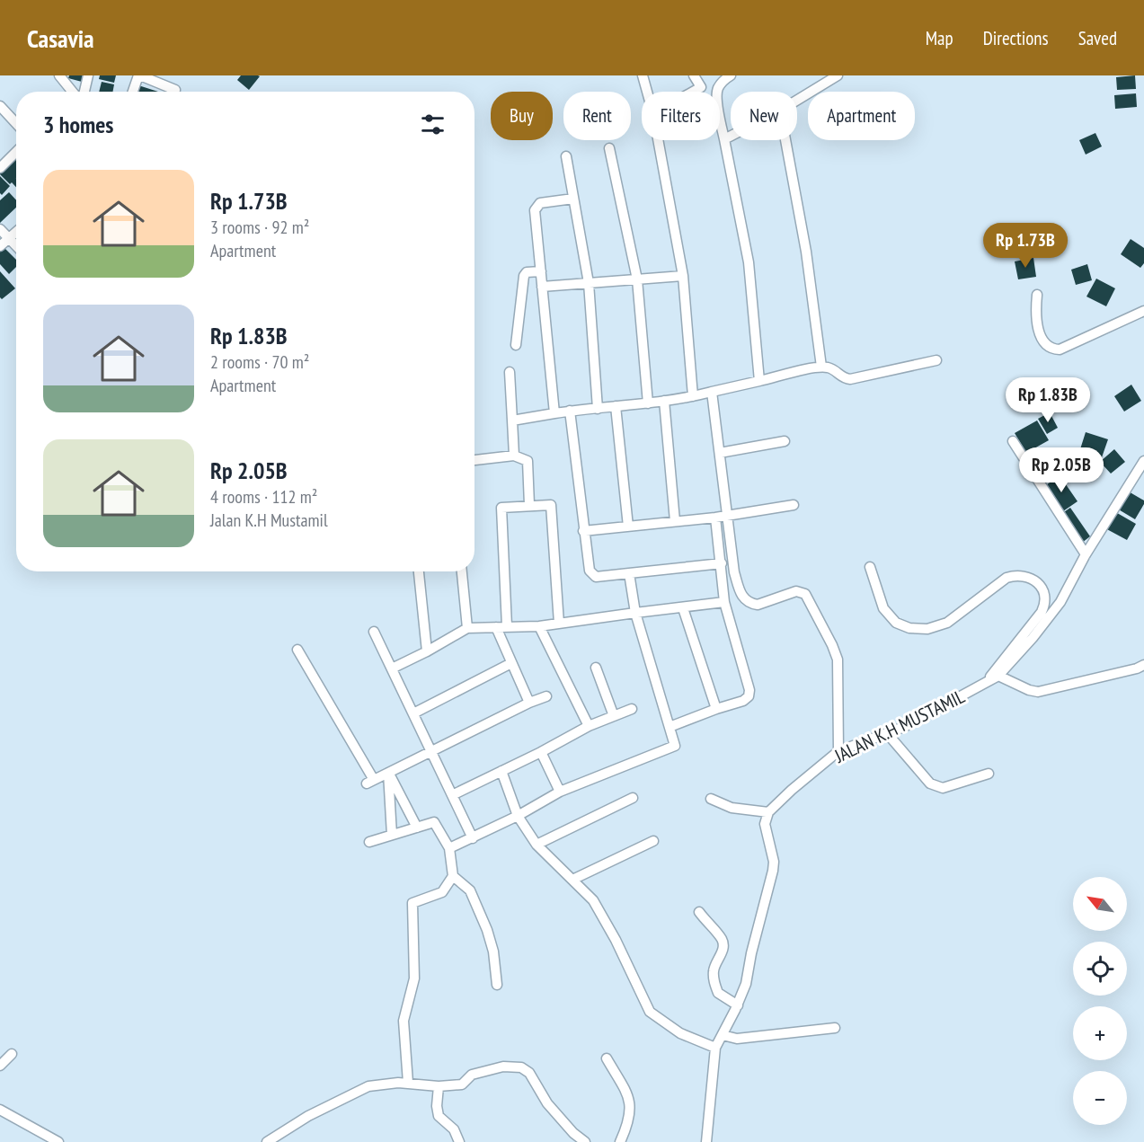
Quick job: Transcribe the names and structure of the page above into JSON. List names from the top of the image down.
{
  "streets": {
    "street": ["JALAN K.H MUSTAMIL"]
  },
  "north": "top left",
  "page": {
    "header": "Casavia",
    "nav": ["Map", "Directions", "Saved"],
    "chip": [
      "Buy",
      "Rent",
      "Filters",
      "New",
      "Apartment"
    ],
    "heading": "3 homes",
    "list": [
      {
        "name": "Rp 1.73B",
        "note": "3 rooms · 92 m² · Apartment"
      },
      {
        "name": "Rp 1.83B",
        "note": "2 rooms · 70 m² · Apartment"
      },
      {
        "name": "Rp 2.05B",
        "note": "4 rooms · 112 m² · Jalan K.H Mustamil"
      }
    ],
    "price": ["Rp 1.73B", "Rp 1.83B", "Rp 2.05B"],
    "map_buttons": ["+", "−"]
  }
}
